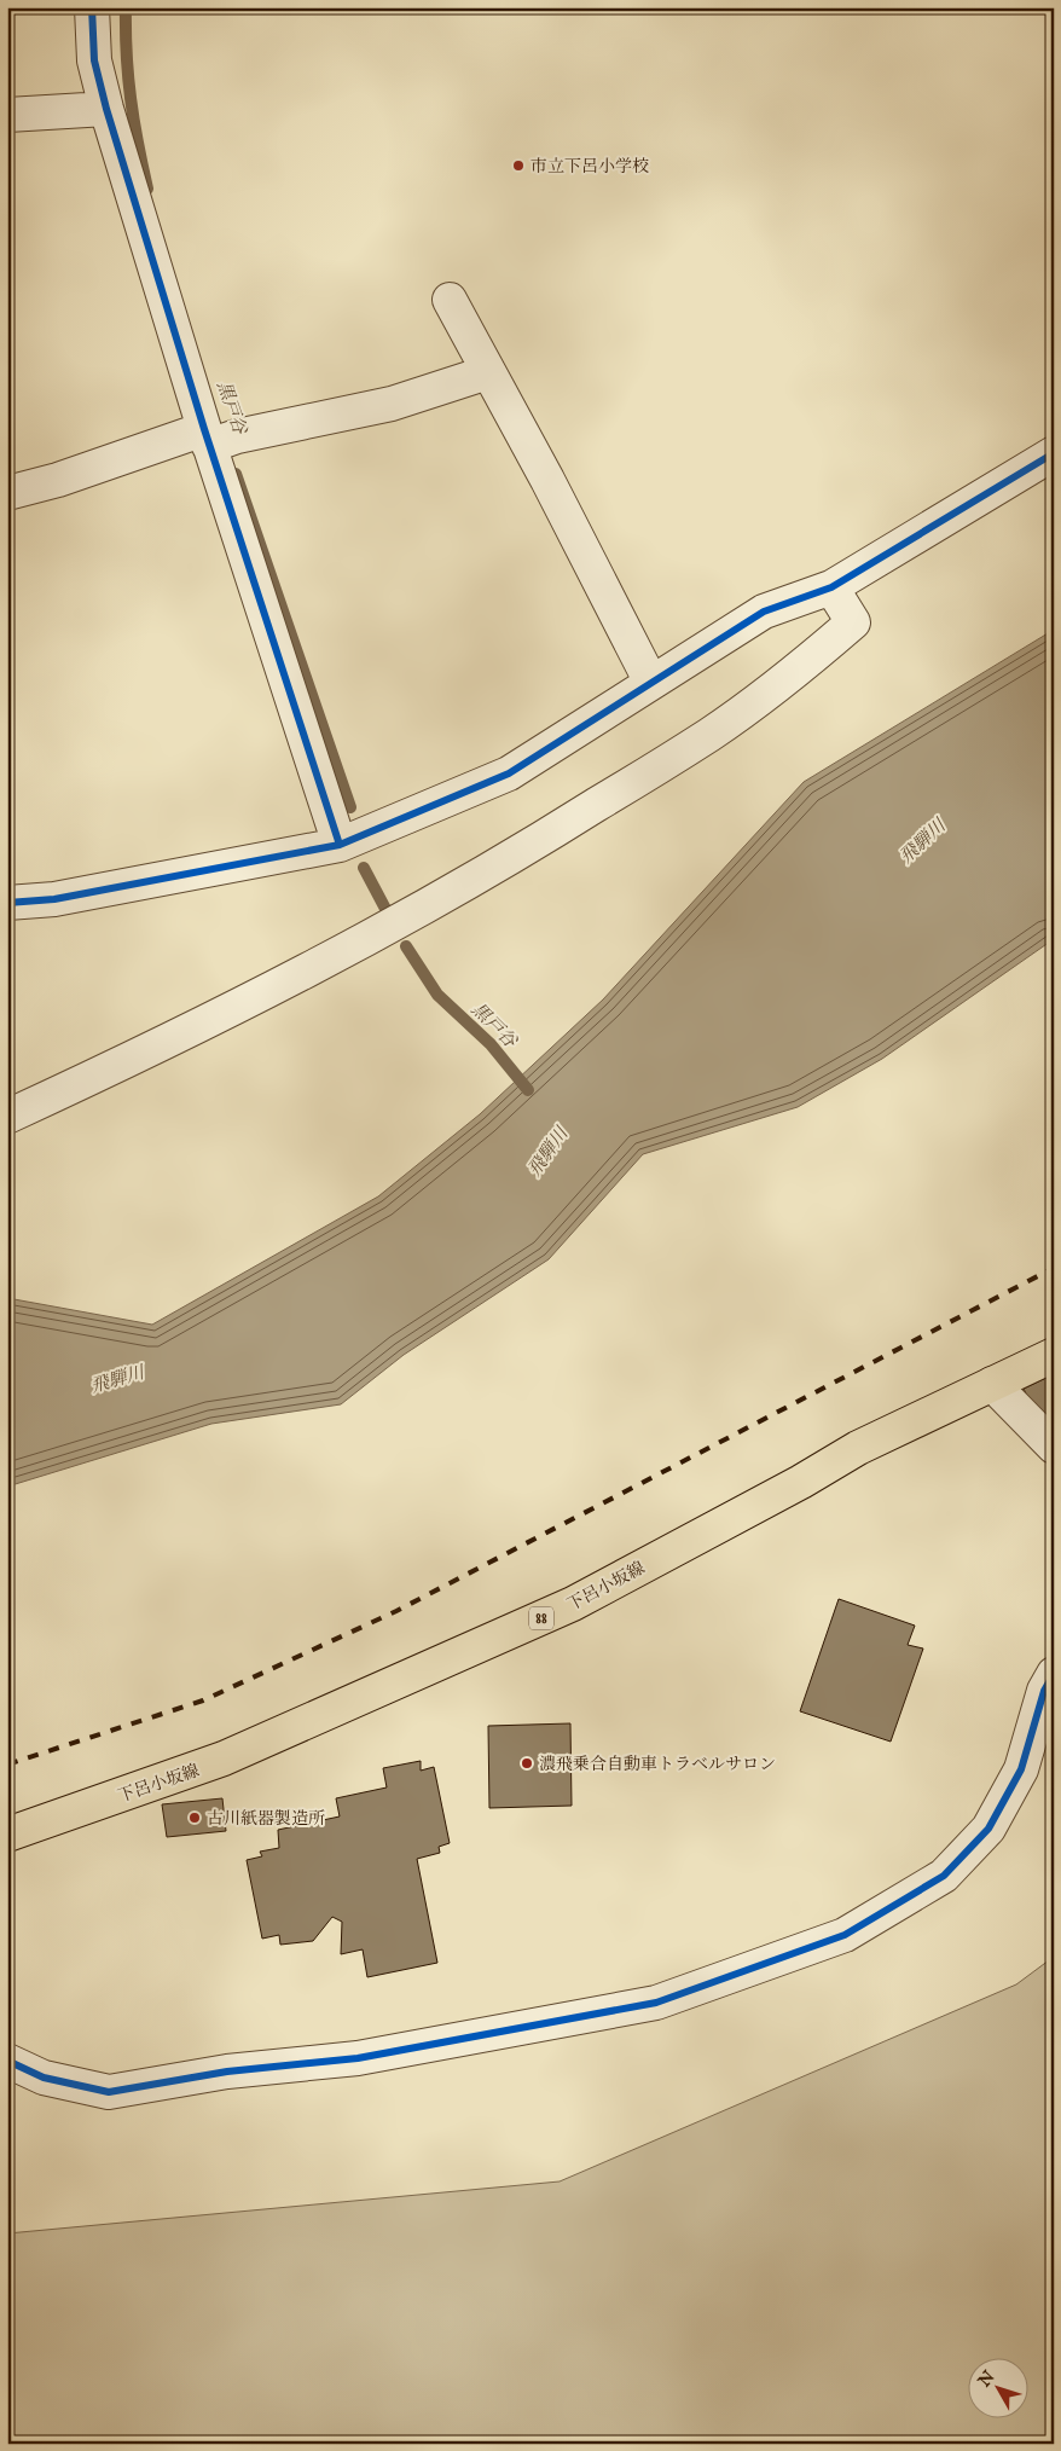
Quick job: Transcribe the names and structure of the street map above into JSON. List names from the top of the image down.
{
  "streets": {
    "main road": ["下呂小坂線", "88"]
  },
  "water": ["黒戸谷", "飛騨川"],
  "places": ["市立下呂小学校", "濃飛乗合自動車トラベルサロン", "古川紙器製造所"],
  "north": "top left"
}
